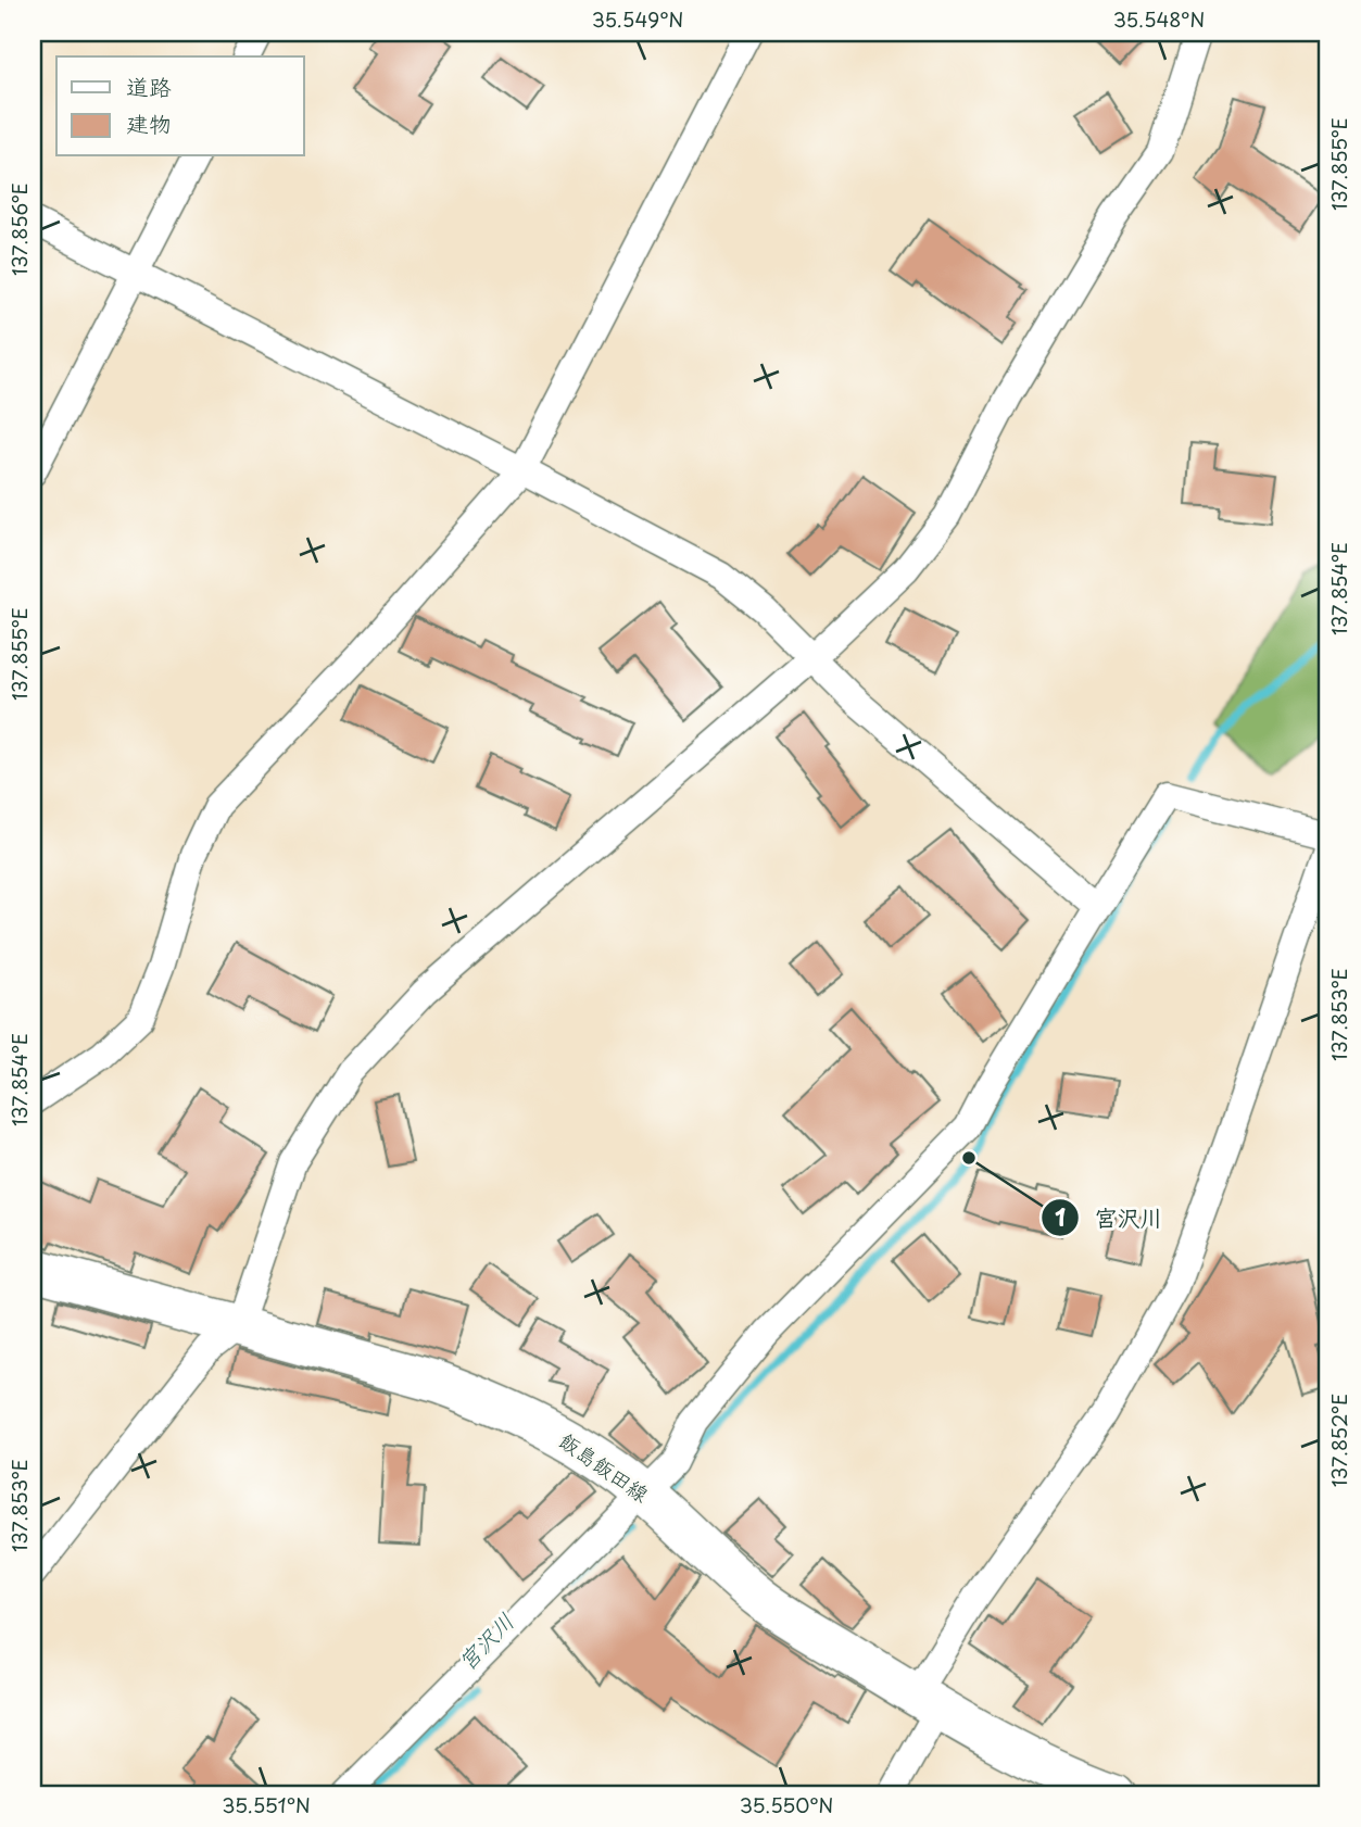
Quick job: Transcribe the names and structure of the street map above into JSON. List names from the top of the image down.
{
  "streets": {
    "main road": ["飯島飯田線"]
  },
  "water": ["宮沢川"],
  "places": ["宮沢川"],
  "legend": ["道路", "建物"],
  "coordinates": [
    "35.549°N",
    "35.548°N",
    "137.855°E",
    "137.856°E",
    "137.854°E",
    "137.853°E",
    "137.852°E",
    "35.551°N",
    "35.550°N"
  ]
}
